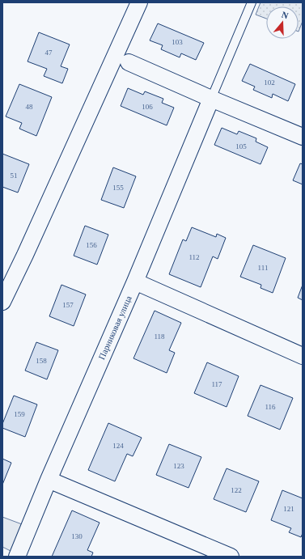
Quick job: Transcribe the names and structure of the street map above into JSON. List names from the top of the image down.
{
  "streets": {
    "street": ["Парниковая улица"]
  },
  "house_numbers": [
    "103",
    "47",
    "102",
    "48",
    "106",
    "105",
    "51",
    "155",
    "156",
    "112",
    "111",
    "157",
    "118",
    "158",
    "117",
    "116",
    "159",
    "124",
    "123",
    "122",
    "121",
    "130"
  ],
  "north": "top"
}
